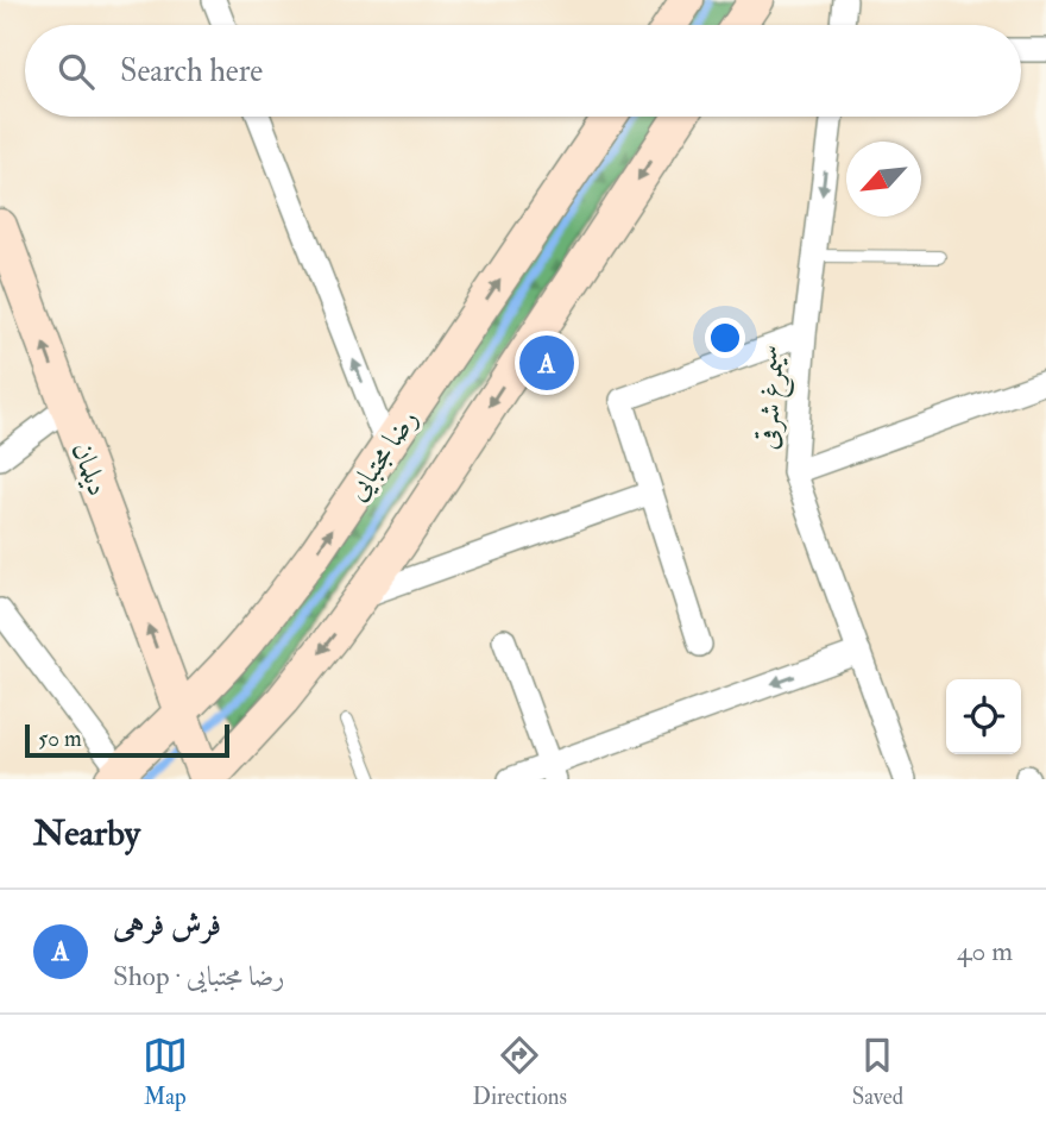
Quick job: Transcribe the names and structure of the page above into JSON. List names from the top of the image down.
{
  "streets": {
    "main road": ["رضا مجتبایی", "دیلمان"],
    "street": ["سیمرغ شرقی"]
  },
  "crossings": [
    ["رضا مجتبایی", "دیلمان"]
  ],
  "one_way": ["دیلمان"],
  "scale_bar": "50 m",
  "north": "bottom left",
  "page": {
    "search": "Search here",
    "pins": "A",
    "scale": "50 m",
    "heading": "Nearby",
    "list": [
      {
        "mark": "A",
        "name": "فرش فرهی",
        "note": "Shop · رضا مجتبایی",
        "value": "40 m"
      }
    ],
    "nav": ["Map", "Directions", "Saved"]
  }
}
